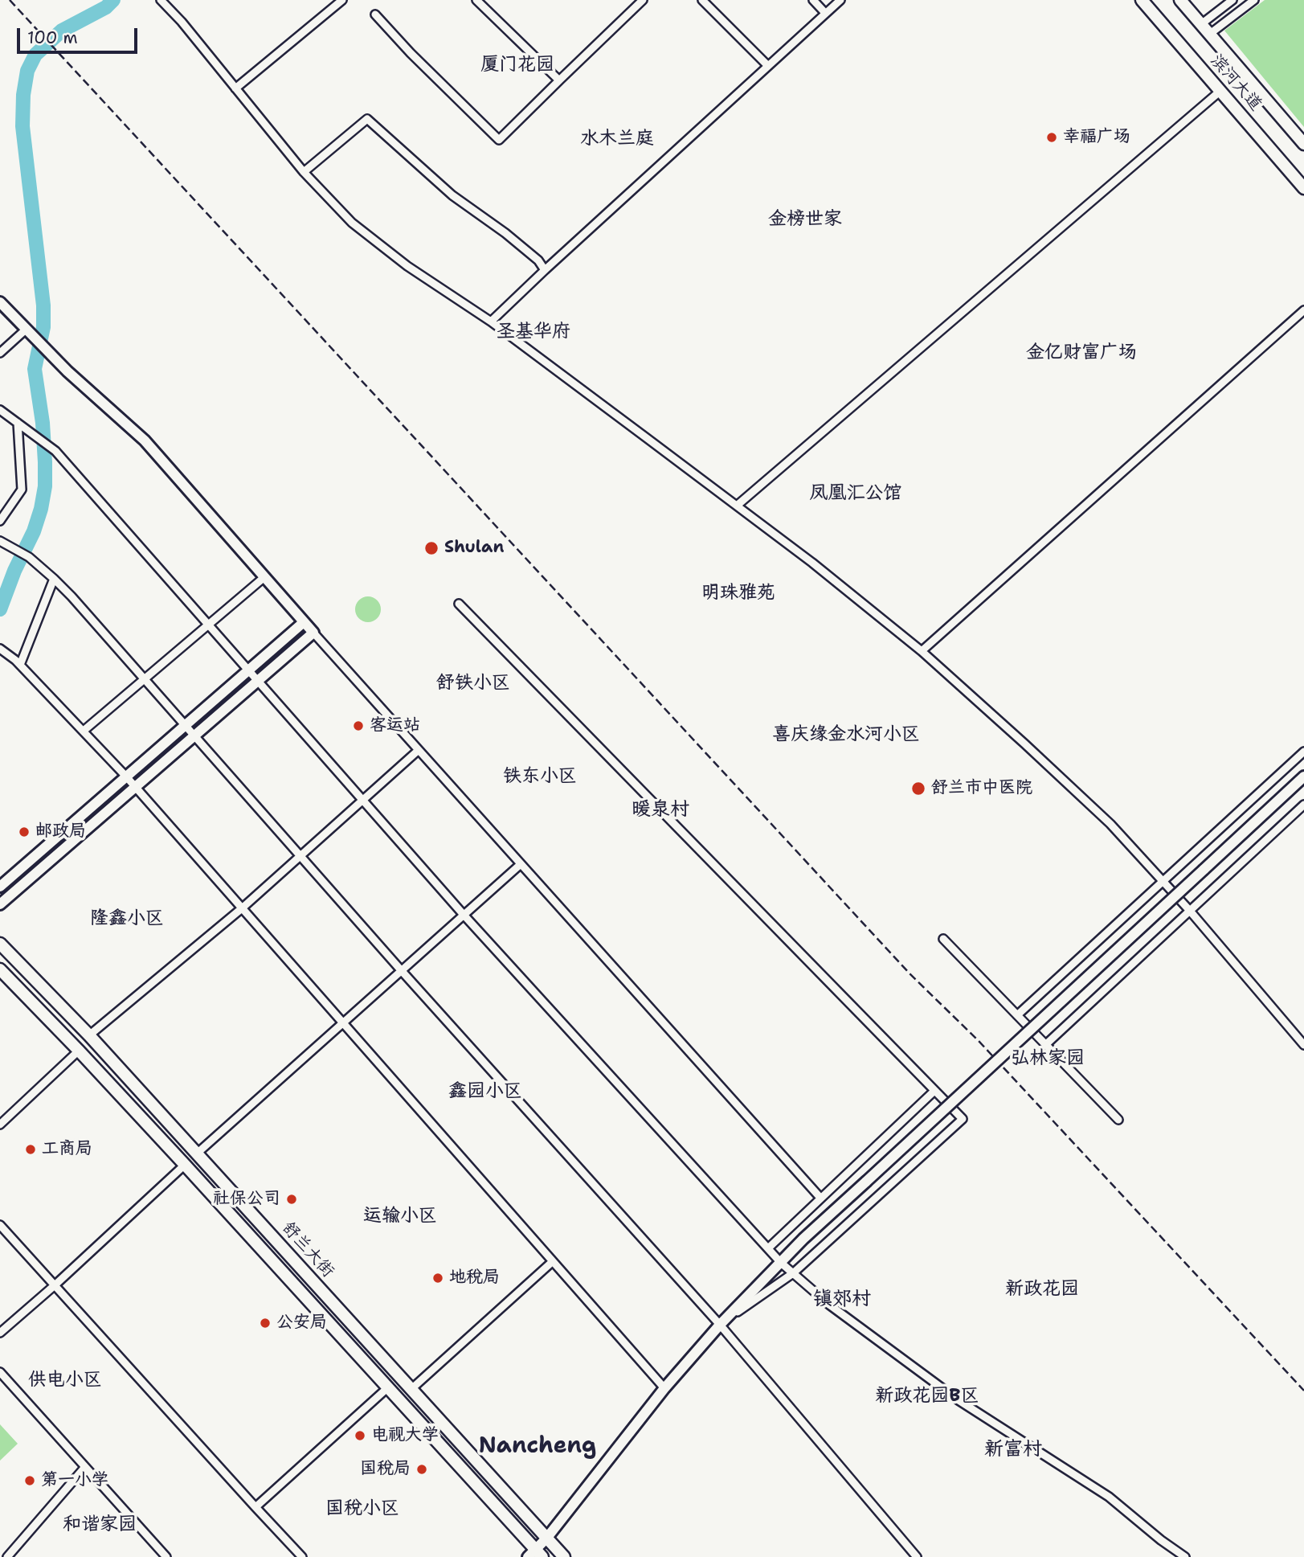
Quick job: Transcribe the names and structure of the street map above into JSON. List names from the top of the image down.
{
  "streets": {
    "main road": ["滨河大道", "舒兰大街"]
  },
  "districts": [
    "厦门花园",
    "水木兰庭",
    "金榜世家",
    "圣基华府",
    "金亿财富广场",
    "凤凰汇公馆",
    "明珠雅苑",
    "舒铁小区",
    "喜庆缘金水河小区",
    "铁东小区",
    "暖泉村",
    "隆鑫小区",
    "弘林家园",
    "鑫园小区",
    "运输小区",
    "新政花园",
    "镇郊村",
    "供电小区",
    "新政花园B区",
    "Nancheng",
    "新富村",
    "国税小区",
    "和谐家园"
  ],
  "places": [
    "幸福广场",
    "Shulan",
    "客运站",
    "舒兰市中医院",
    "邮政局",
    "工商局",
    "社保公司",
    "地税局",
    "公安局",
    "电视大学",
    "国税局",
    "第一小学"
  ],
  "scale_bar": "100 m"
}
